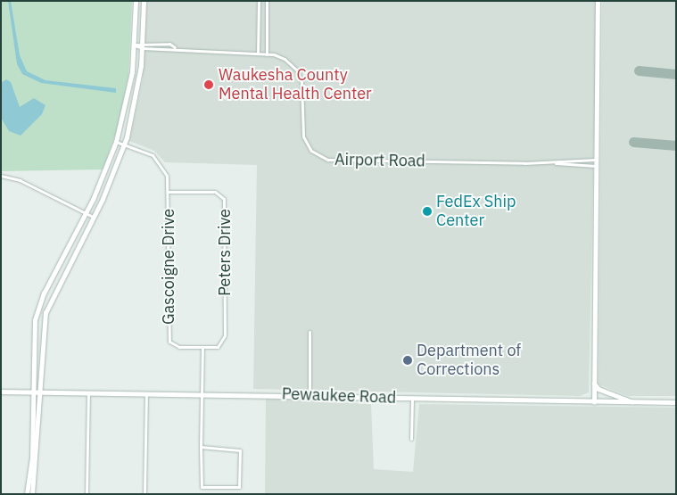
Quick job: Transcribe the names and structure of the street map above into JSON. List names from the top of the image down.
{
  "streets": {
    "street": [
      "Airport Road",
      "Peters Drive",
      "Gascoigne Drive",
      "Pewaukee Road"
    ]
  },
  "crossings": [
    ["Peters Drive", "Gascoigne Drive"]
  ],
  "places": ["Waukesha County Mental Health Center", "FedEx Ship Center", "Department of Corrections"]
}
